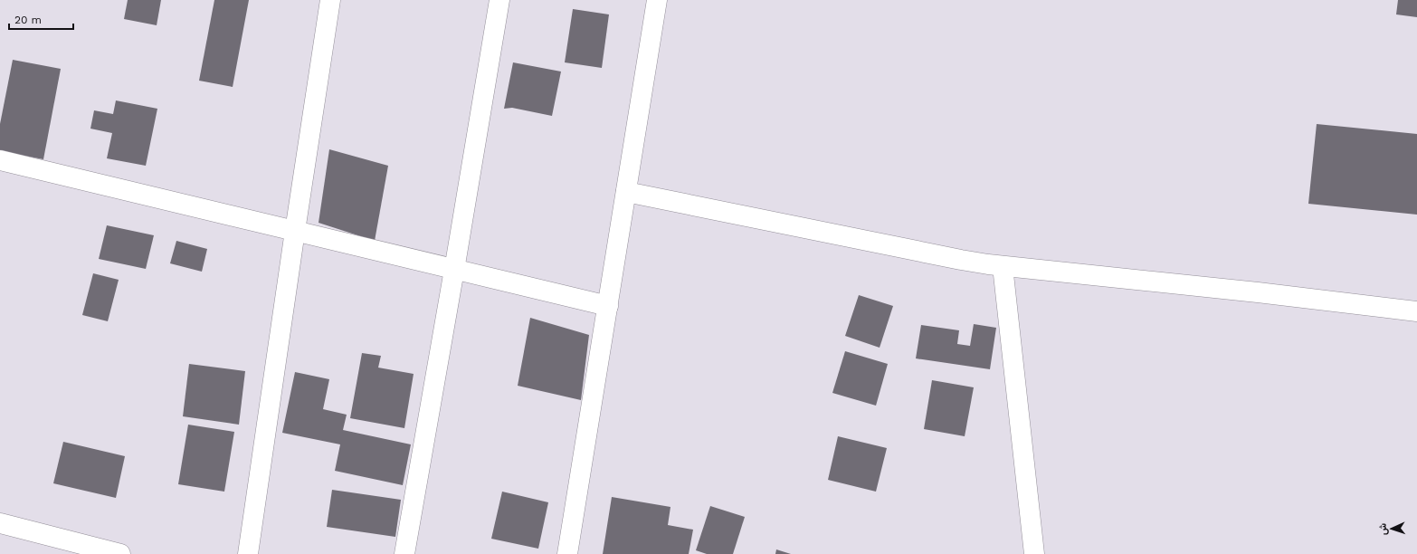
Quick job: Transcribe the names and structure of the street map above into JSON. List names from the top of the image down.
{
  "scale_bar": "20 m",
  "north": "left"
}
